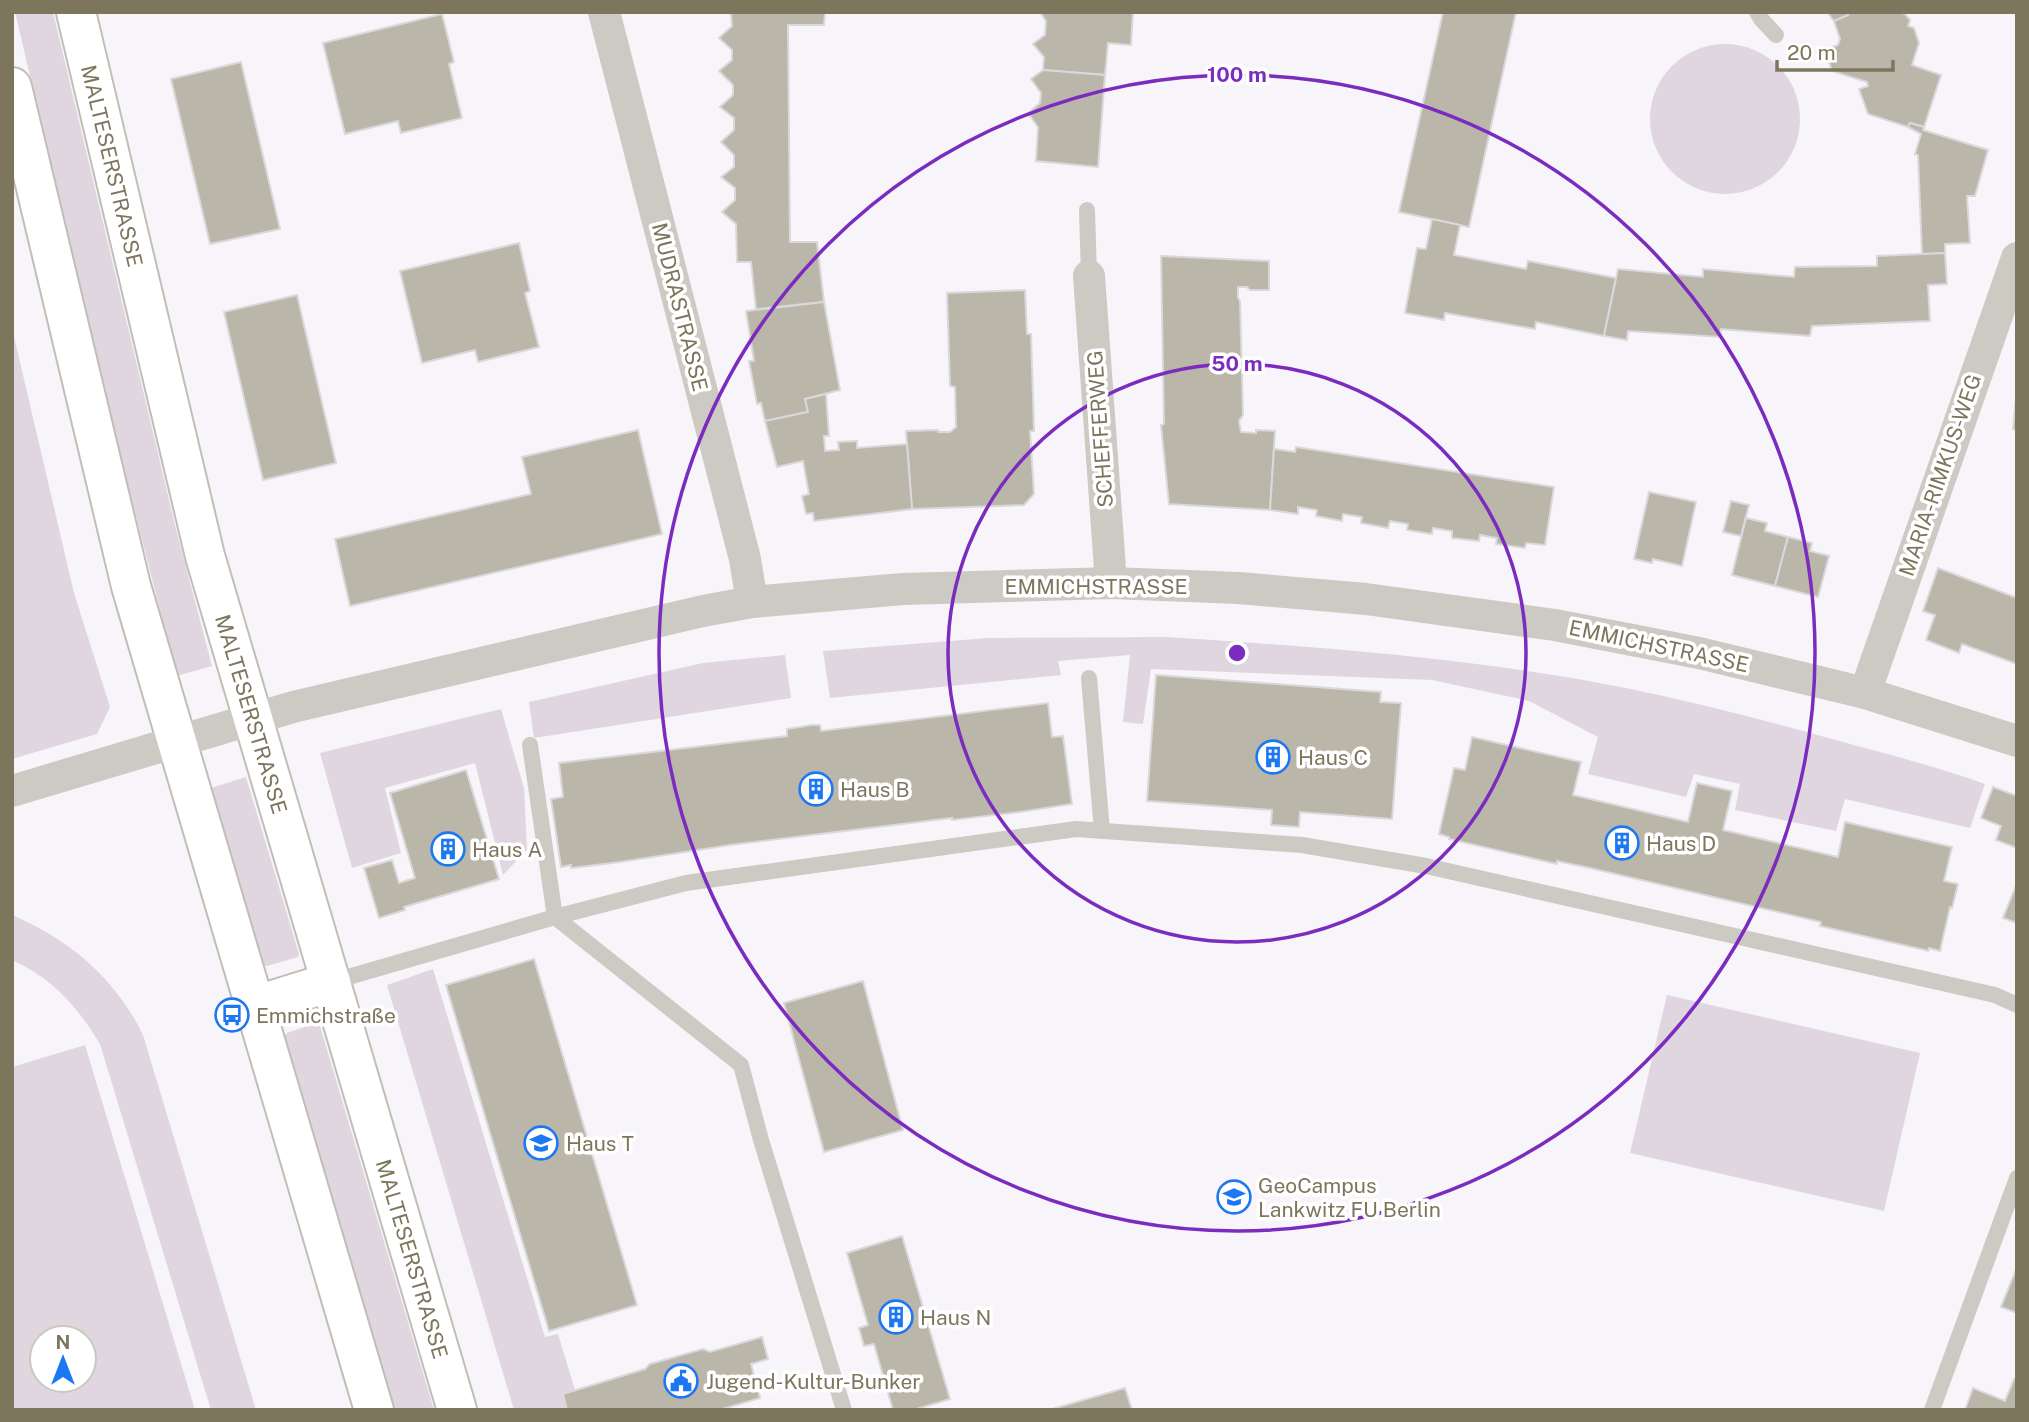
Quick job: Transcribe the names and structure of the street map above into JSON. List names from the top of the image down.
{
  "streets": {
    "main road": ["MALTESERSTRASSE"],
    "street": [
      "MUDRASTRASSE",
      "SCHEFFERWEG",
      "MARIA-RIMKUS-WEG",
      "EMMICHSTRASSE"
    ]
  },
  "crossings": [
    ["MALTESERSTRASSE", "EMMICHSTRASSE"],
    ["MUDRASTRASSE", "EMMICHSTRASSE"],
    ["SCHEFFERWEG", "EMMICHSTRASSE"],
    ["MARIA-RIMKUS-WEG", "EMMICHSTRASSE"]
  ],
  "places": {
    "building": [
      "Haus C",
      "Haus B",
      "Haus D",
      "Haus A",
      "Haus N"
    ],
    "bus stop": ["Emmichstraße"],
    "school or university": ["Haus T", "GeoCampus Lankwitz FU Berlin"],
    "public building": ["Jugend-Kultur-Bunker"]
  },
  "scale_bar": "20 m",
  "north": "top",
  "rings": ["100 m", "50 m"]
}
